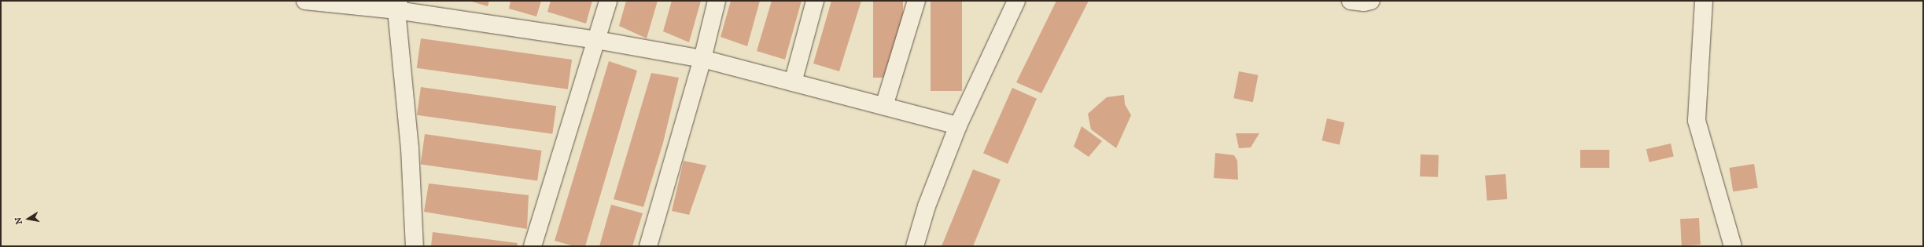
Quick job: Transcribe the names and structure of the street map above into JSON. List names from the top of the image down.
{
  "north": "left"
}
